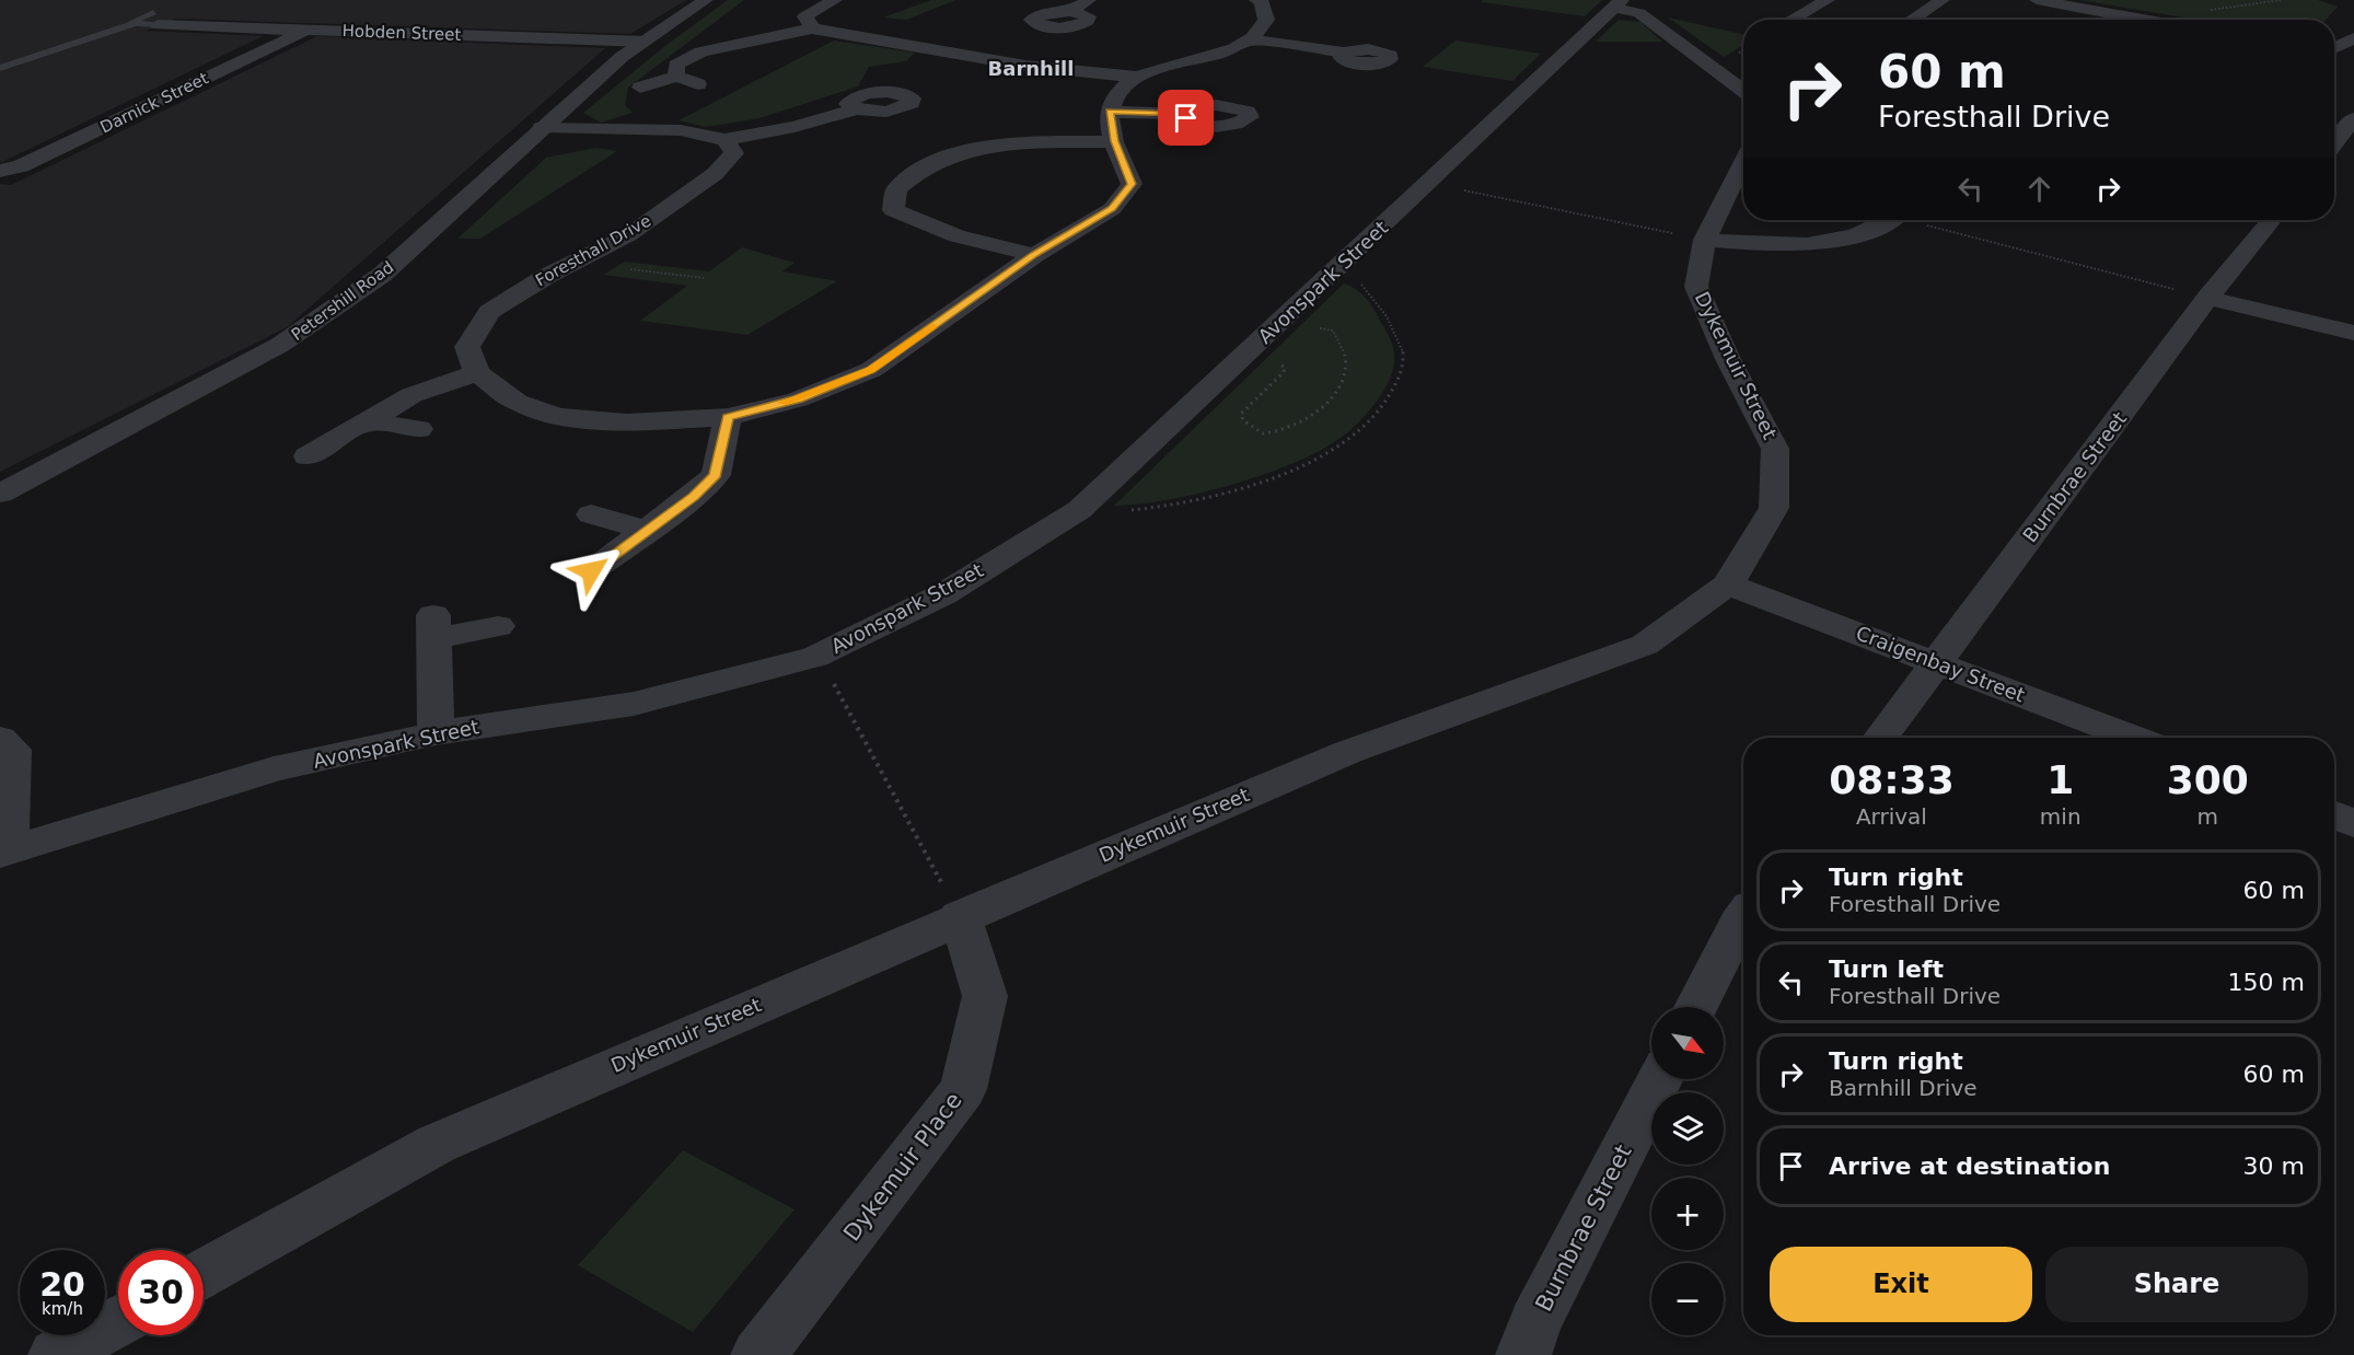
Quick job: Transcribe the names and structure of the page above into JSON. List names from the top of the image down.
{
  "streets": {
    "street": [
      "Hobden Street",
      "Darnick Street",
      "Foresthall Drive",
      "Avonspark Street",
      "Petershill Road",
      "Dykemuir Street",
      "Burnbrae Street",
      "Craigenbay Street",
      "Dykemuir Place"
    ]
  },
  "crossings": [
    ["Hobden Street", "Darnick Street"],
    ["Hobden Street", "Petershill Road"],
    ["Dykemuir Street", "Craigenbay Street"],
    ["Dykemuir Street", "Dykemuir Place"],
    ["Burnbrae Street", "Craigenbay Street"]
  ],
  "districts": ["Barnhill"],
  "north": "bottom right",
  "page": {
    "turn": ["60 m", "Foresthall Drive"],
    "eta": [
      "08:33",
      "Arrival",
      "1",
      "min",
      "300",
      "m"
    ],
    "list": [
      {
        "name": "Turn right",
        "note": "Foresthall Drive",
        "value": "60 m"
      },
      {
        "name": "Turn left",
        "note": "Foresthall Drive",
        "value": "150 m"
      },
      {
        "name": "Turn right",
        "note": "Barnhill Drive",
        "value": "60 m"
      },
      {
        "name": "Arrive at destination",
        "value": "30 m"
      }
    ],
    "map_buttons": ["+", "−"],
    "buttons": ["Exit", "Share"],
    "speed": "20 km/h",
    "limit": "30"
  }
}
